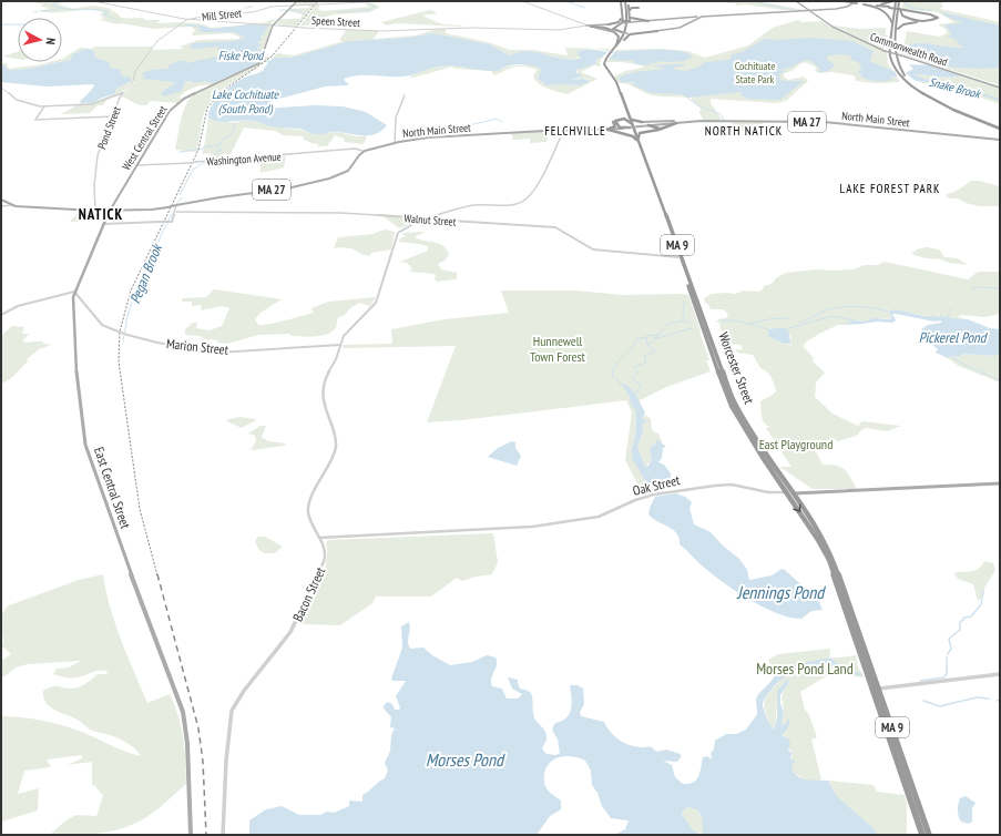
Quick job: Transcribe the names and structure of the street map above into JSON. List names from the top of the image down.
{
  "streets": {
    "highway": ["MA 9", "Worcester Street"],
    "main road": [
      "Speen Street",
      "Commonwealth Road",
      "North Main Street",
      "MA 27",
      "West Central Street",
      "Oak Street",
      "East Central Street"
    ],
    "street": [
      "Mill Street",
      "Pond Street",
      "Washington Avenue",
      "Walnut Street",
      "Marion Street",
      "Bacon Street"
    ]
  },
  "crossings": [
    ["Mill Street", "Speen Street"],
    ["Mill Street", "Pond Street"],
    ["Mill Street", "West Central Street"],
    ["Speen Street", "Pond Street"],
    ["Speen Street", "West Central Street"],
    ["North Main Street", "MA 27"],
    ["North Main Street", "Washington Avenue"],
    ["North Main Street", "Bacon Street"],
    ["MA 27", "Pond Street"],
    ["MA 27", "West Central Street"],
    ["MA 27", "Washington Avenue"],
    ["MA 27", "East Central Street"],
    ["West Central Street", "Washington Avenue"],
    ["West Central Street", "East Central Street"],
    ["Walnut Street", "Worcester Street"],
    ["Walnut Street", "Bacon Street"],
    ["Marion Street", "East Central Street"],
    ["Marion Street", "Bacon Street"],
    ["Worcester Street", "Oak Street"],
    ["Oak Street", "Bacon Street"]
  ],
  "districts": [
    "FELCHVILLE",
    "NORTH NATICK",
    "LAKE FOREST PARK",
    "NATICK"
  ],
  "water": [
    "Fiske Pond",
    "Snake Brook",
    "Lake Cochituate (South Pond)",
    "Pegan Brook",
    "Pickerel Pond",
    "Jennings Pond",
    "Morses Pond"
  ],
  "parks": [
    "Cochituate State Park",
    "Hunnewell Town Forest",
    "East Playground",
    "Morses Pond Land"
  ],
  "north": "right"
}
